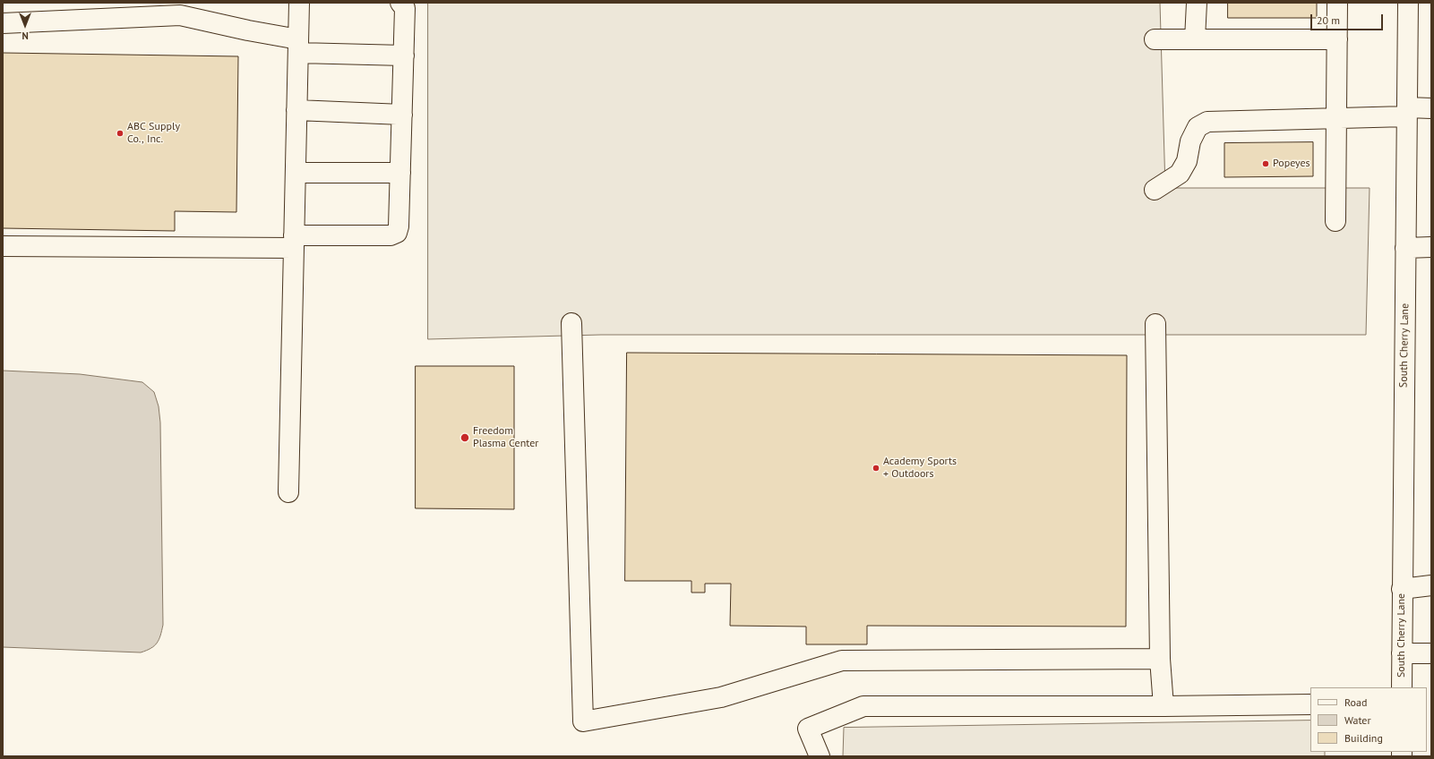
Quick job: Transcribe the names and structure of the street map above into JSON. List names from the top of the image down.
{
  "streets": {
    "street": ["South Cherry Lane"]
  },
  "places": [
    "ABC Supply Co., Inc.",
    "Popeyes",
    "Freedom Plasma Center",
    "Academy Sports + Outdoors"
  ],
  "legend": ["Road", "Water", "Building"],
  "scale_bar": "20 m",
  "north": "bottom"
}
